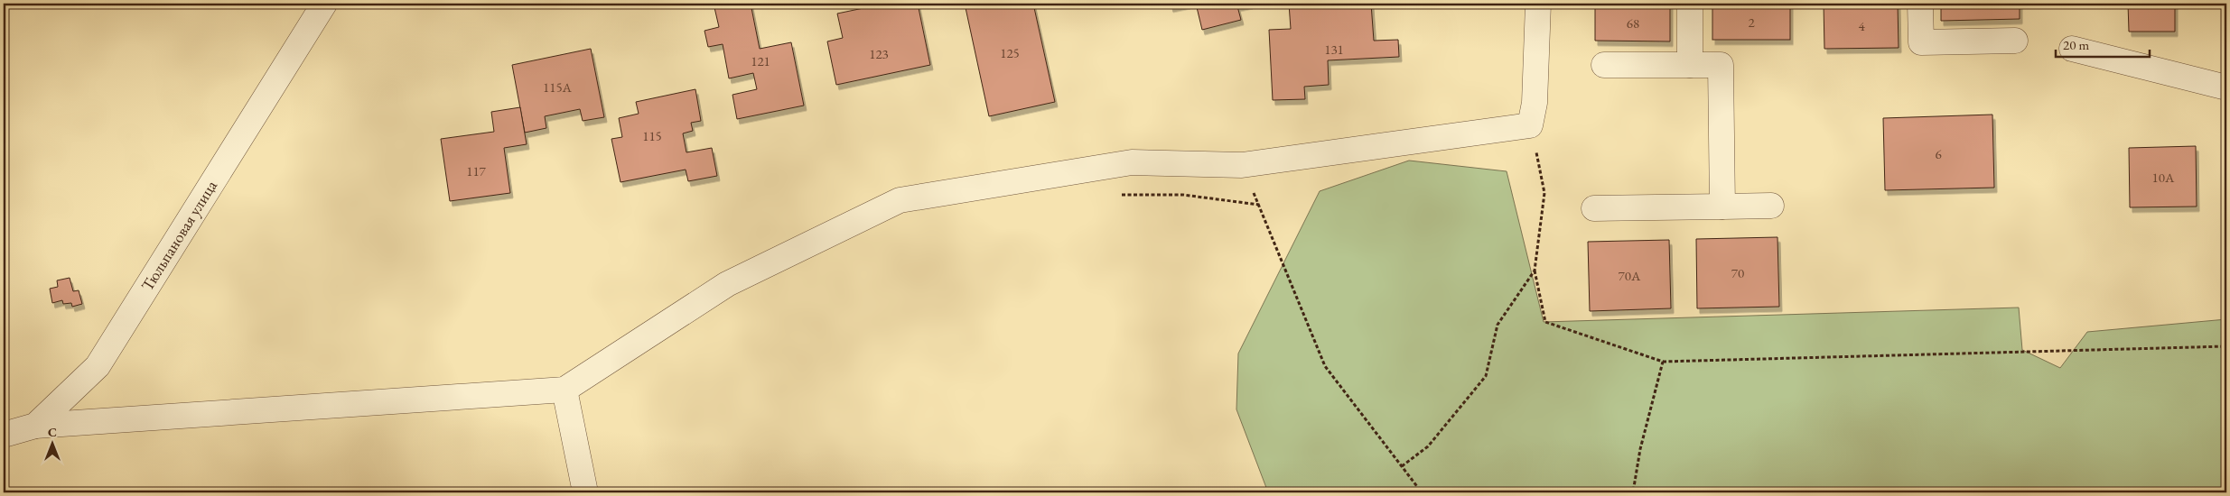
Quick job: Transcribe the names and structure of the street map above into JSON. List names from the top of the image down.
{
  "streets": {
    "street": ["Тюльпановая улица"]
  },
  "house_numbers": [
    "2",
    "68",
    "4",
    "131",
    "125",
    "123",
    "121",
    "115А",
    "115",
    "6",
    "117",
    "10А",
    "70",
    "70А"
  ],
  "scale_bar": "20 m",
  "north": "top"
}
